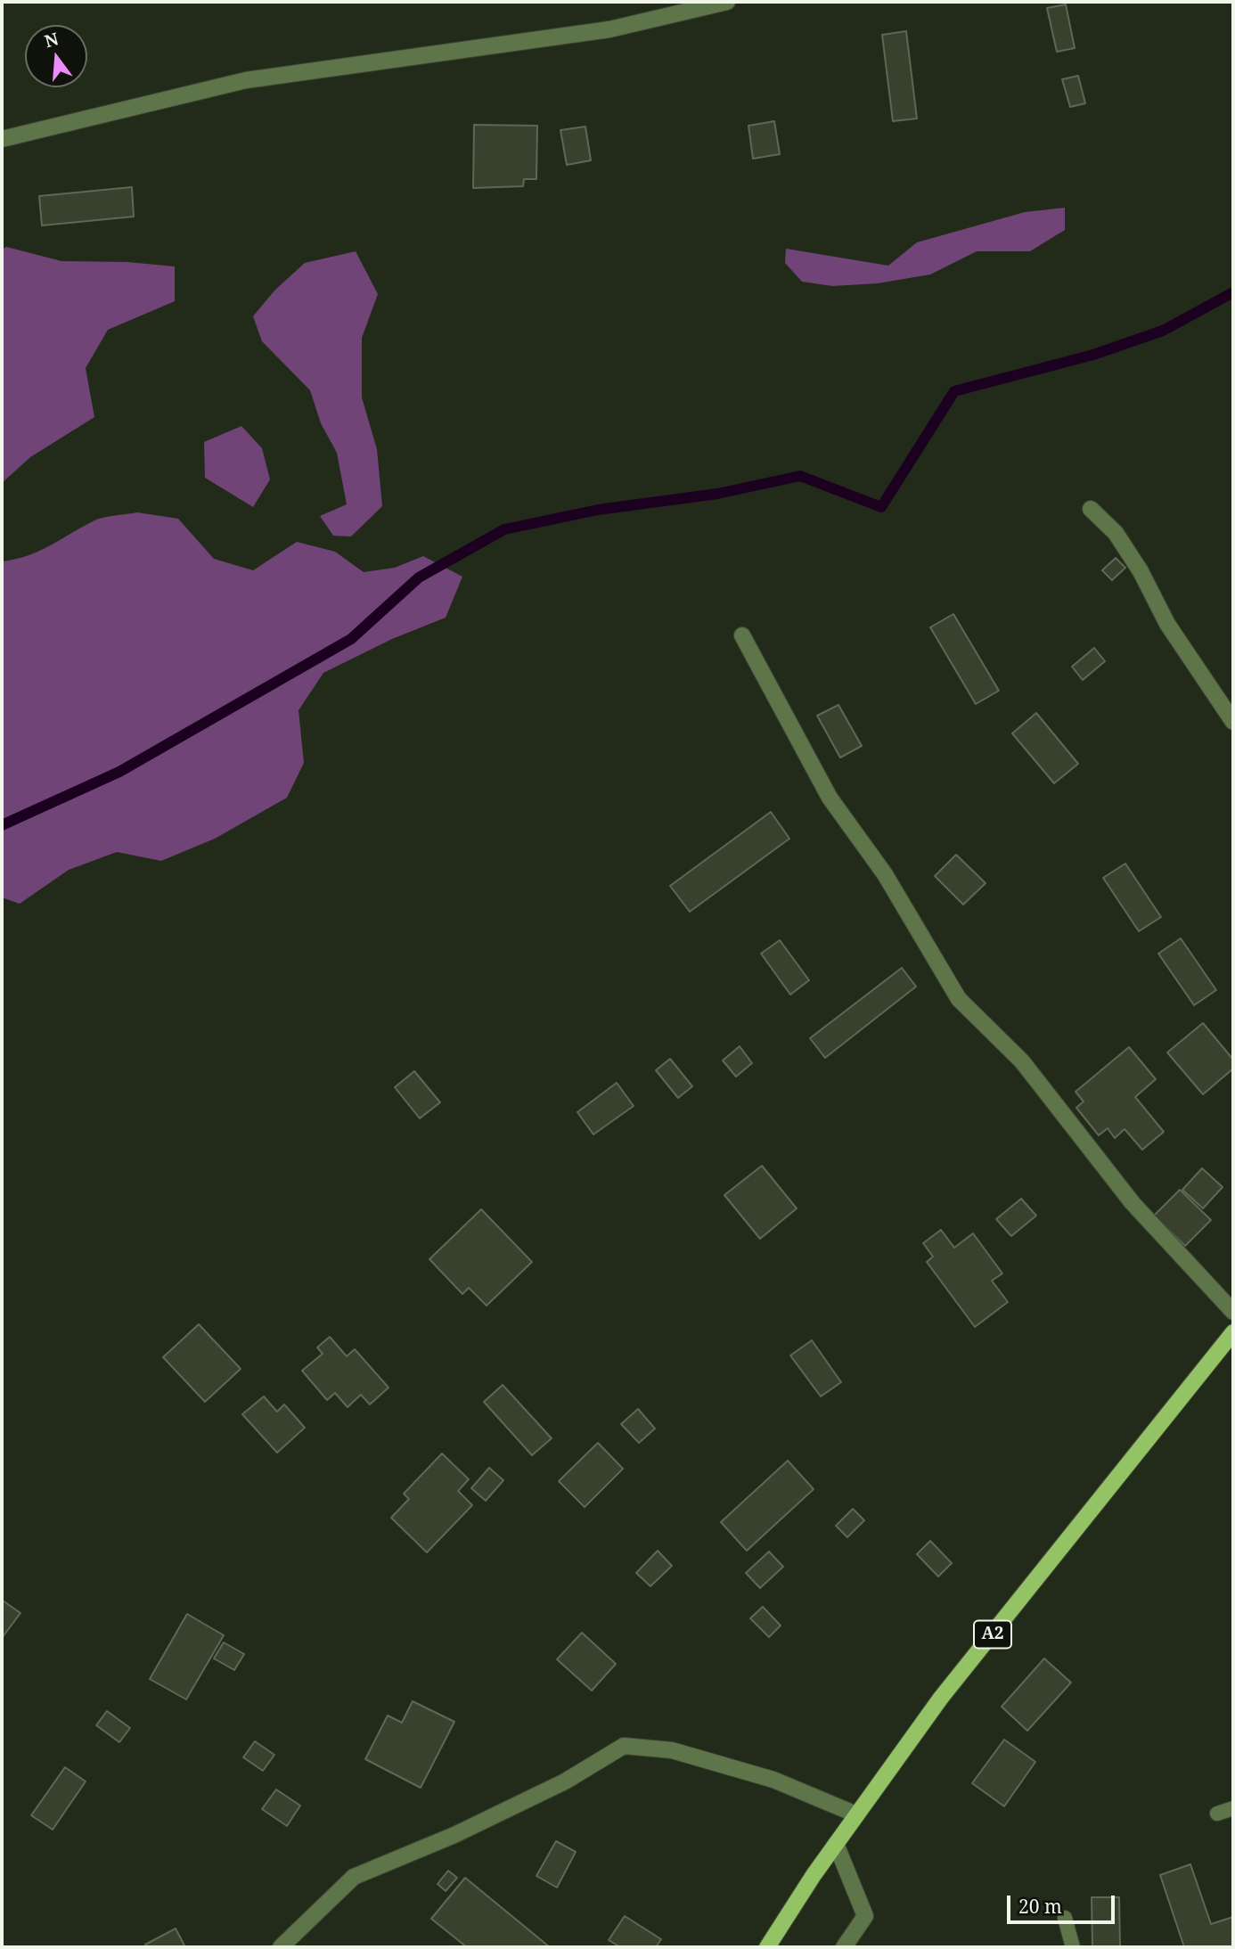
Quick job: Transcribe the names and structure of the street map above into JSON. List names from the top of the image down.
{
  "streets": {
    "main road": ["A2"]
  },
  "scale_bar": "20 m",
  "north": "top"
}
